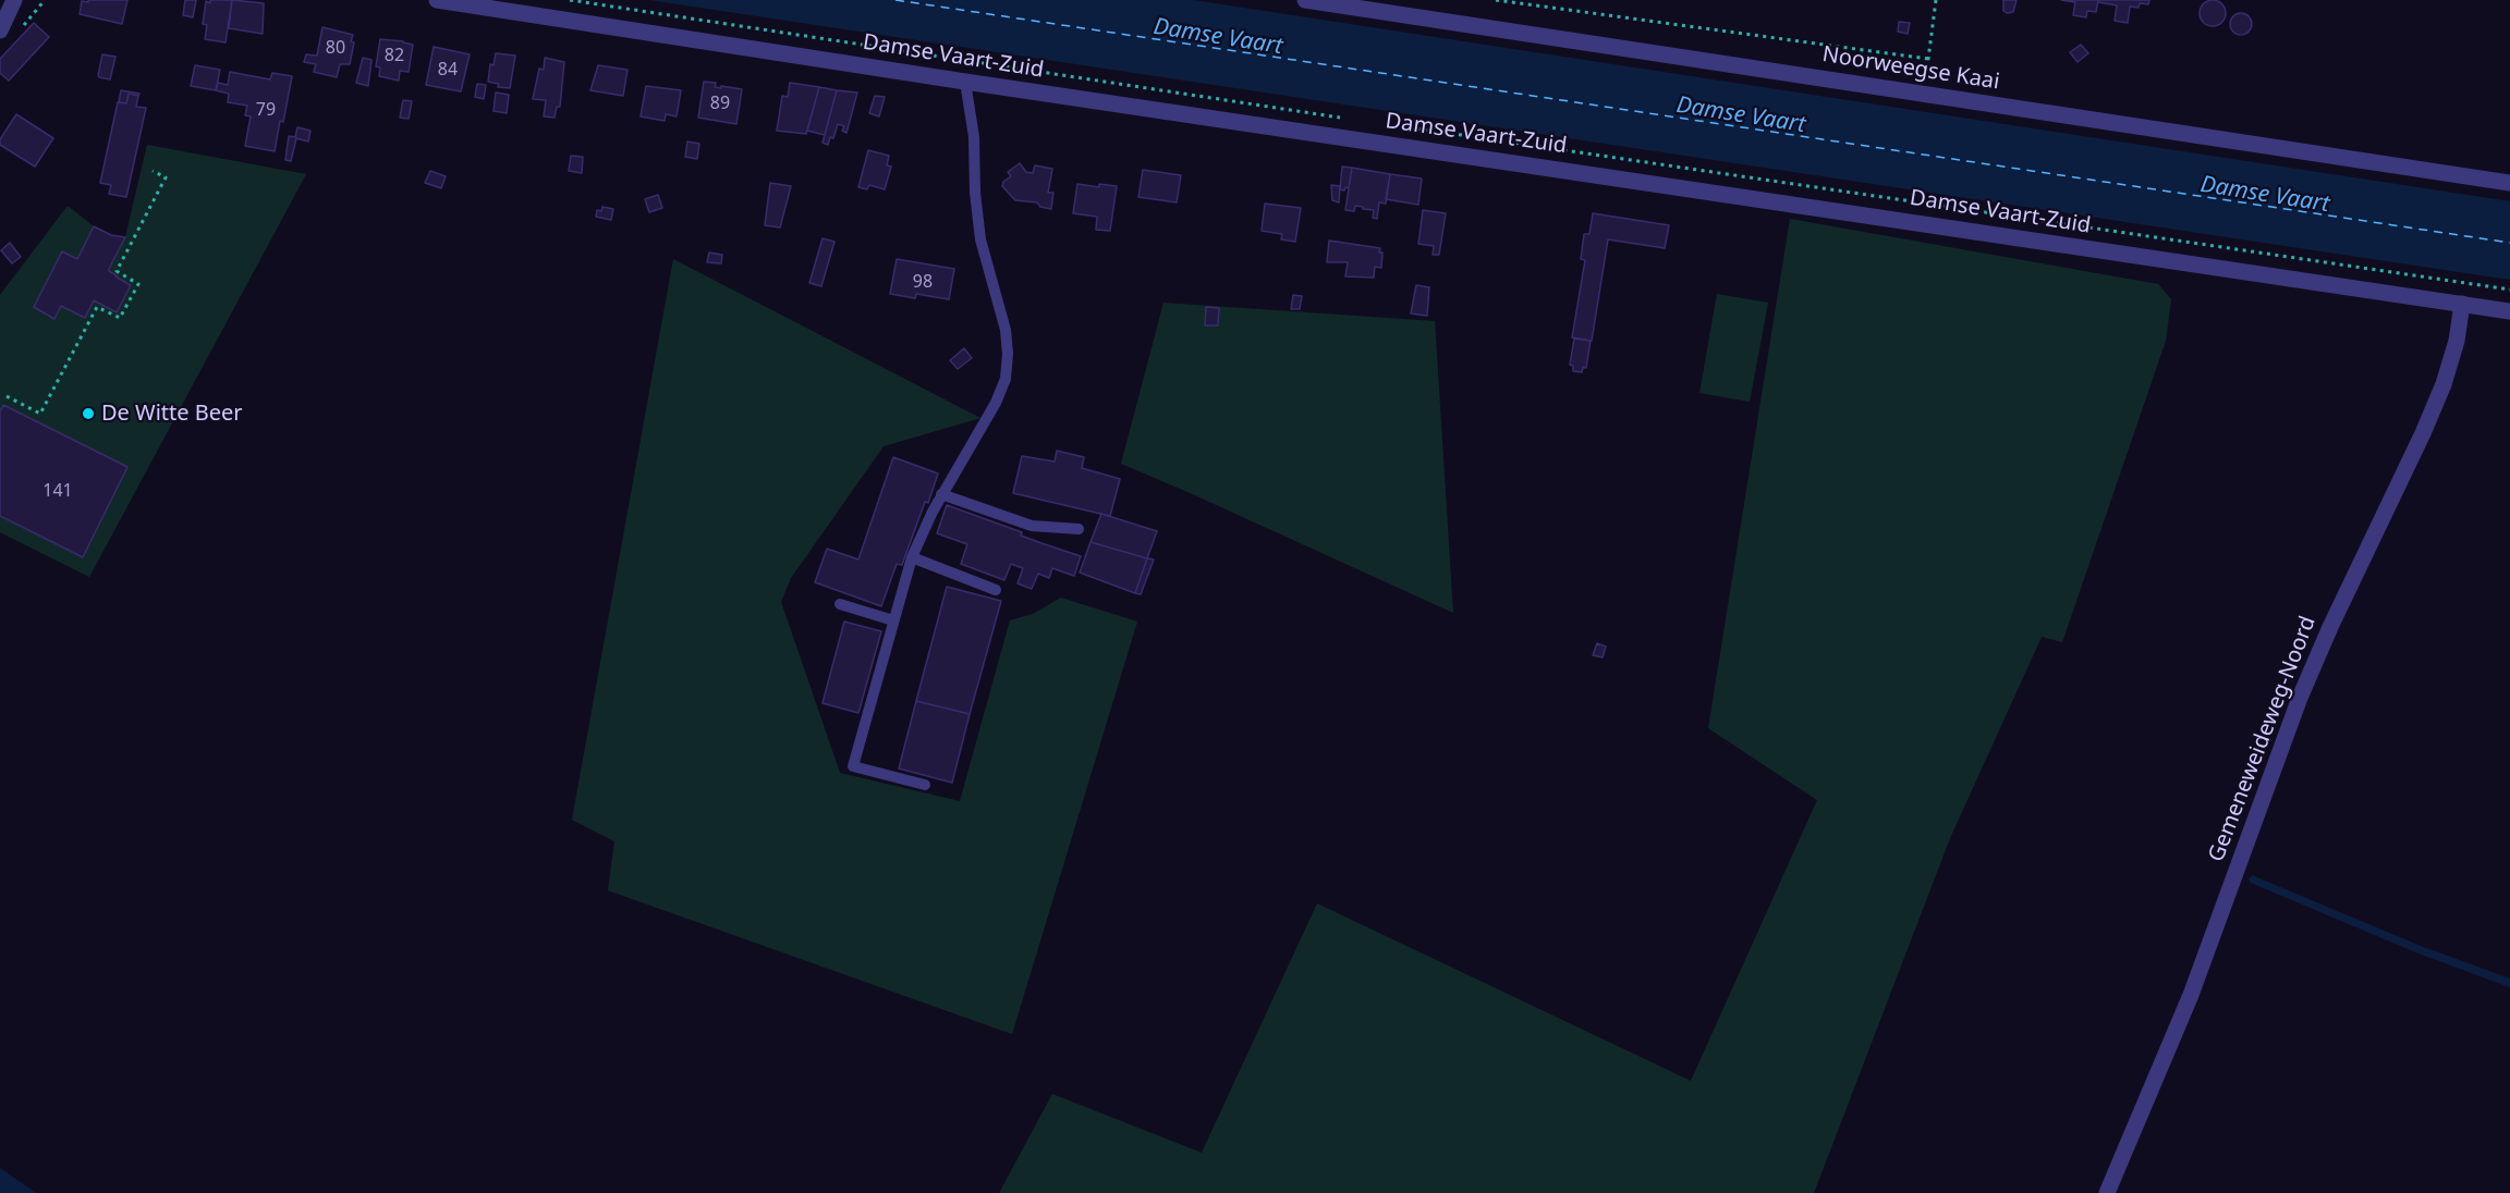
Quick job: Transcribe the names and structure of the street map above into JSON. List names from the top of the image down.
{
  "streets": {
    "street": ["Damse Vaart-Zuid", "Noorweegse Kaai", "Gemeneweideweg-Noord"]
  },
  "crossings": [
    ["Damse Vaart-Zuid", "Gemeneweideweg-Noord"]
  ],
  "water": ["Damse Vaart"],
  "places": ["De Witte Beer"],
  "house_numbers": [
    "80",
    "82",
    "84",
    "89",
    "79",
    "98",
    "141"
  ]
}
